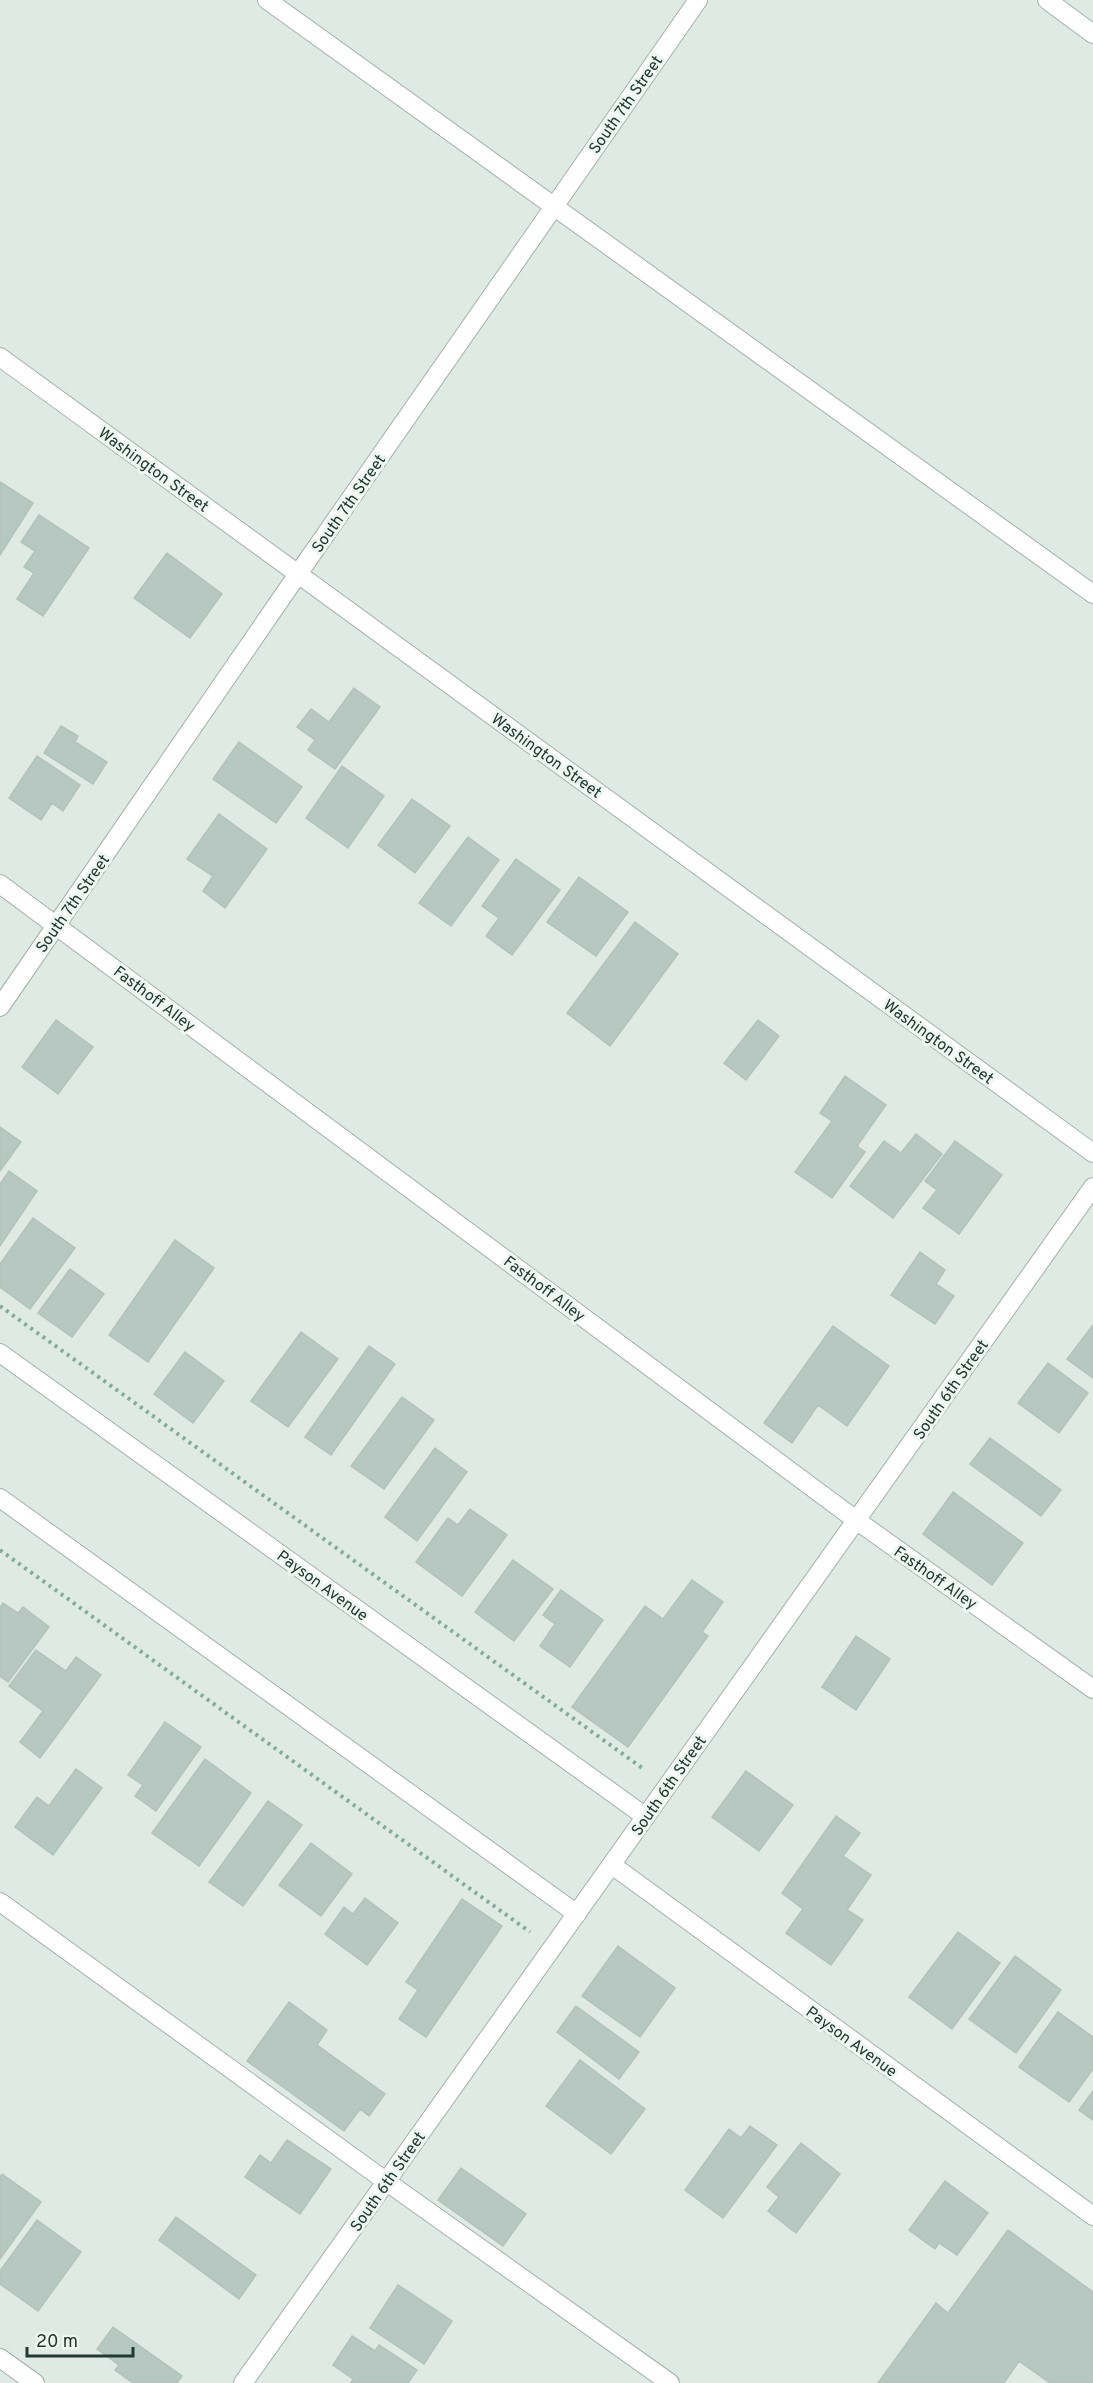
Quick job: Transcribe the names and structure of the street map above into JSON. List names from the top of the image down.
{
  "streets": {
    "street": [
      "South 7th Street",
      "Washington Street",
      "Fasthoff Alley",
      "South 6th Street",
      "Payson Avenue"
    ]
  },
  "crossings": [
    ["South 7th Street", "Washington Street"],
    ["South 7th Street", "Fasthoff Alley"],
    ["Fasthoff Alley", "South 6th Street"],
    ["South 6th Street", "Payson Avenue"]
  ],
  "scale_bar": "20 m"
}
